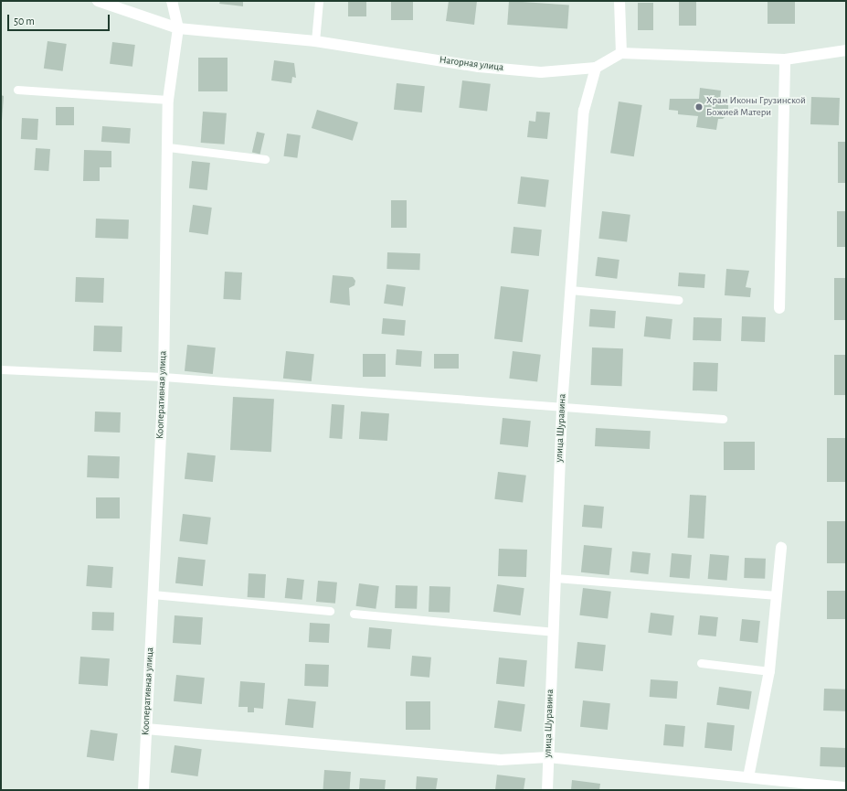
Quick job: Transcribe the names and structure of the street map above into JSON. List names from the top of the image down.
{
  "streets": {
    "street": ["Нагорная улица", "Кооперативная улица", "улица Шуравина"]
  },
  "crossings": [
    ["Нагорная улица", "Кооперативная улица"],
    ["Нагорная улица", "улица Шуравина"]
  ],
  "places": ["Храм Иконы Грузинской Божией Матери"],
  "scale_bar": "50 m"
}
